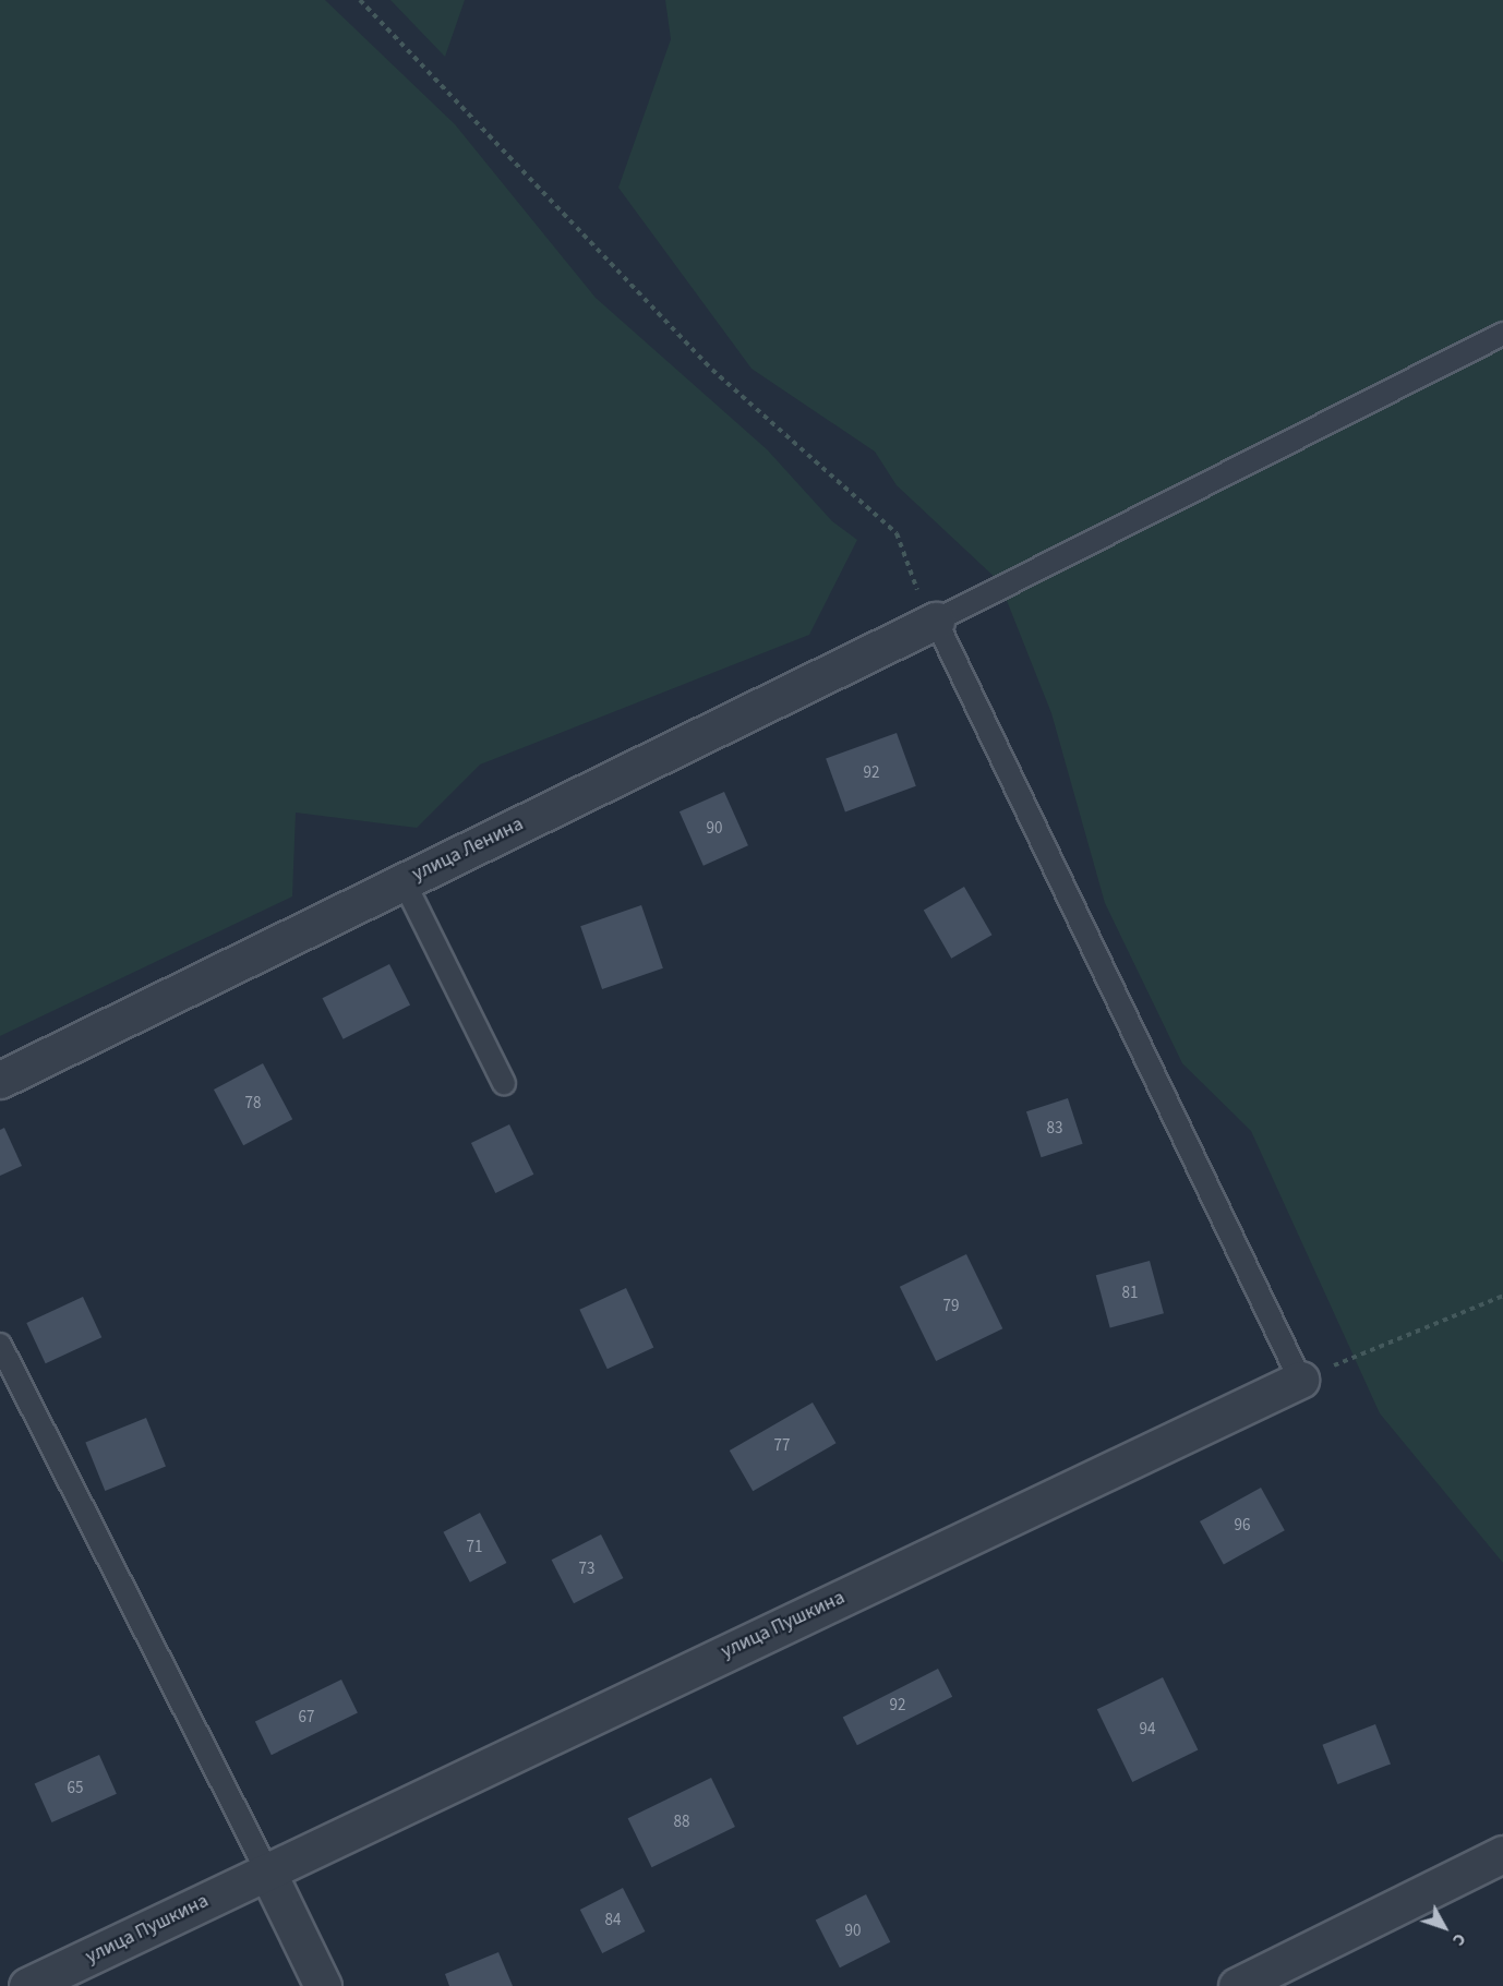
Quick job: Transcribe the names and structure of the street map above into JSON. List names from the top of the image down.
{
  "streets": {
    "street": ["улица Ленина", "улица Пушкина"]
  },
  "house_numbers": [
    "92",
    "90",
    "78",
    "83",
    "81",
    "79",
    "77",
    "96",
    "71",
    "73",
    "92",
    "67",
    "94",
    "65",
    "88",
    "84",
    "90"
  ],
  "north": "bottom right"
}
